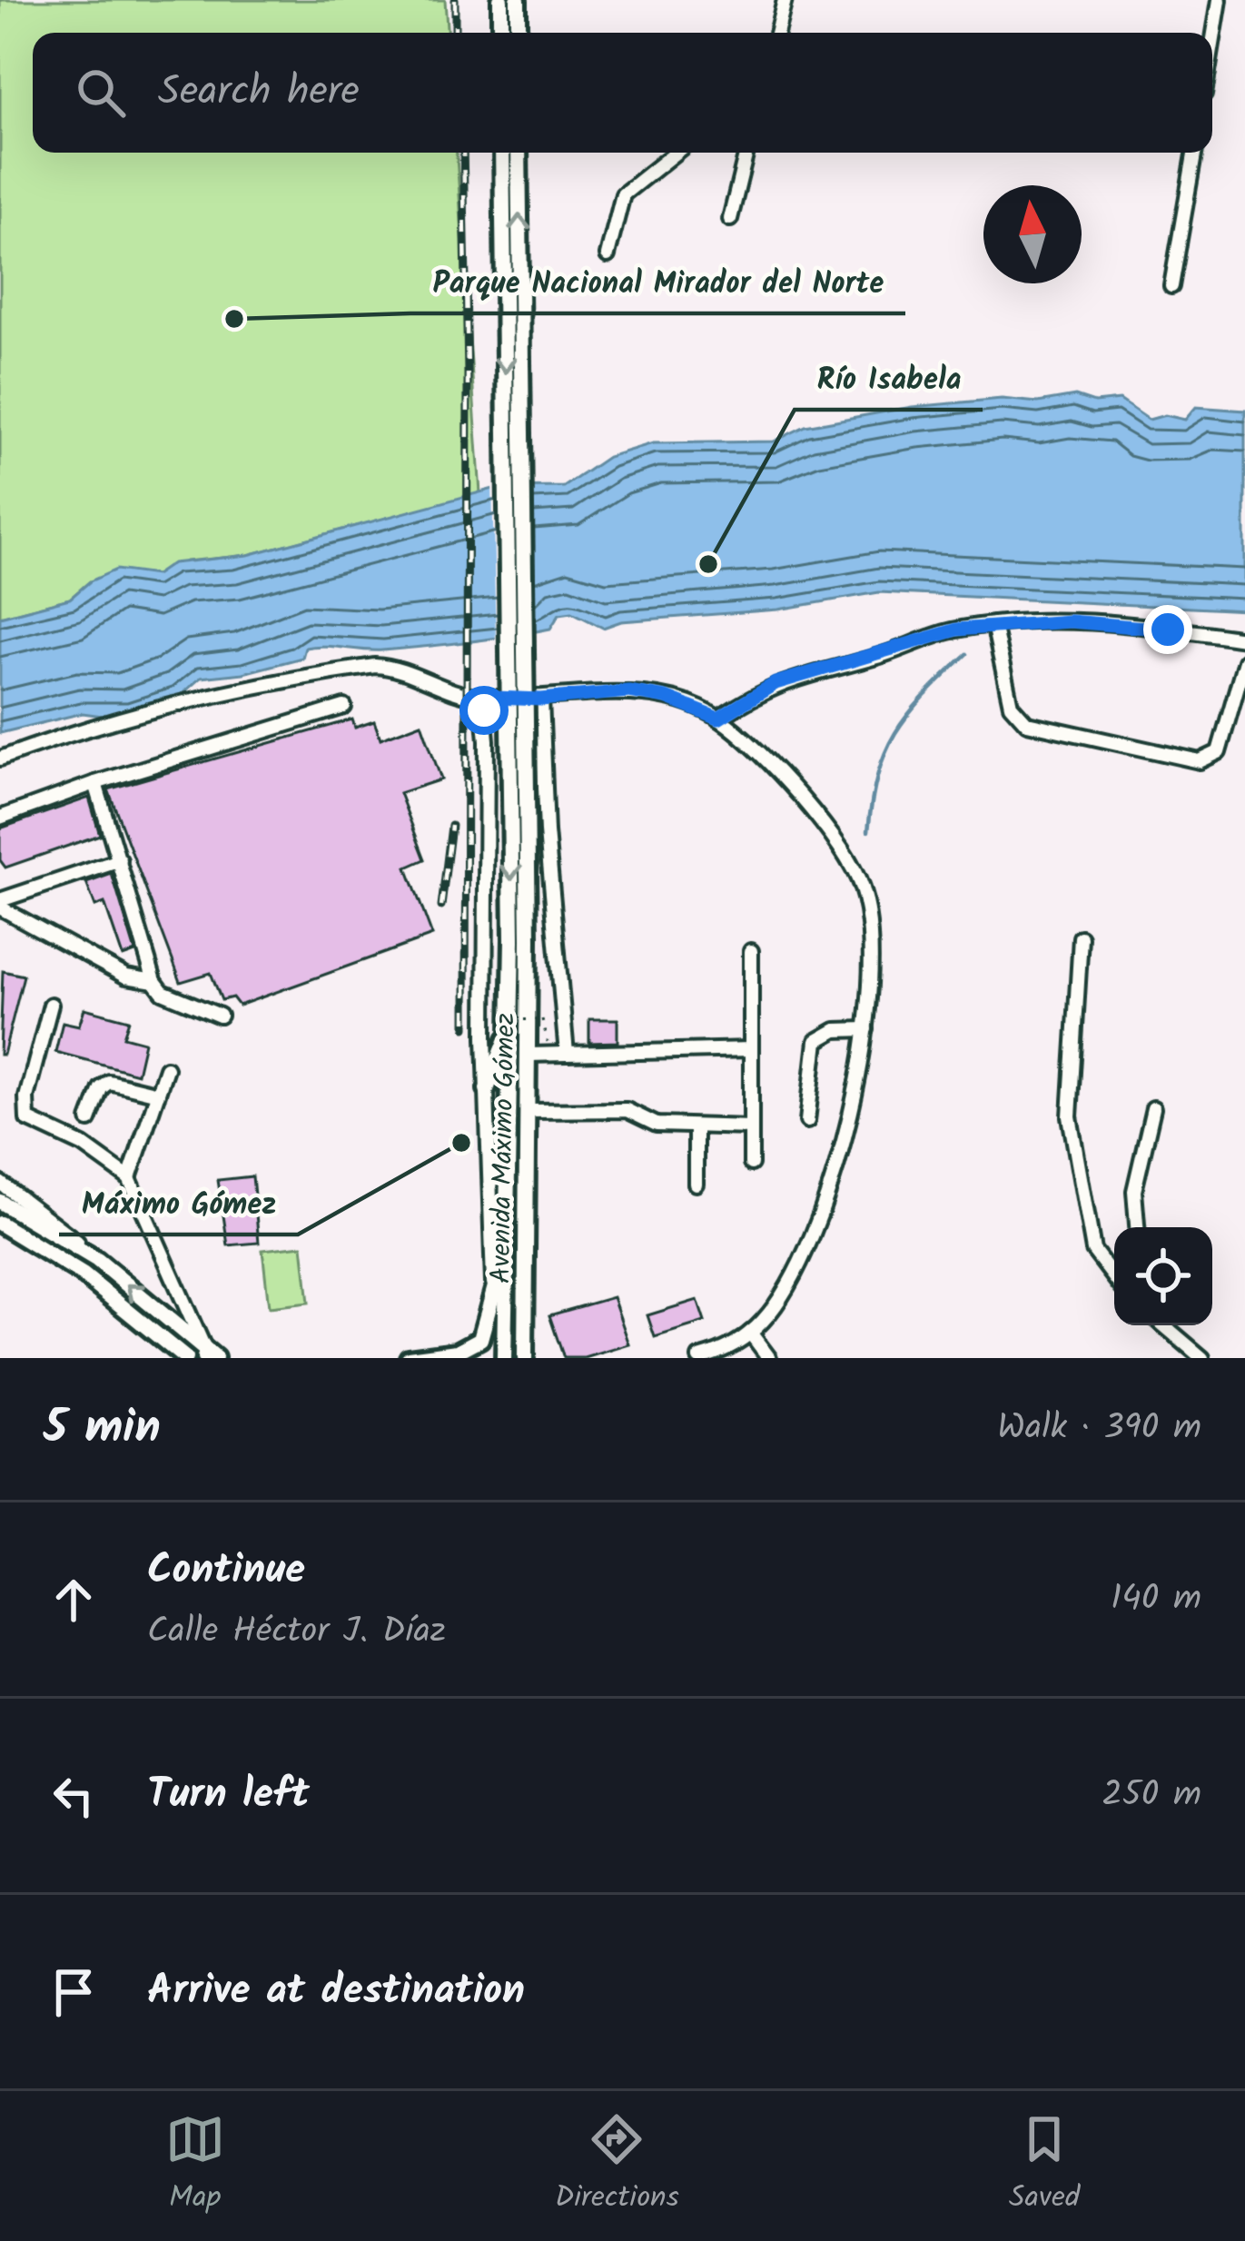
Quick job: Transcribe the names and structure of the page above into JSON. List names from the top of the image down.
{
  "streets": {
    "main road": ["Avenida Máximo Gómez"]
  },
  "places": ["Parque Nacional Mirador del Norte", "Río Isabela", "Máximo Gómez"],
  "north": "top",
  "page": {
    "search": "Search here",
    "heading": ["5 min", "Walk · 390 m"],
    "list": [
      ["Continue", "Calle Héctor J. Díaz", "140 m"],
      ["Turn left", "250 m"],
      "Arrive at destination"
    ],
    "nav": ["Map", "Directions", "Saved"]
  }
}
